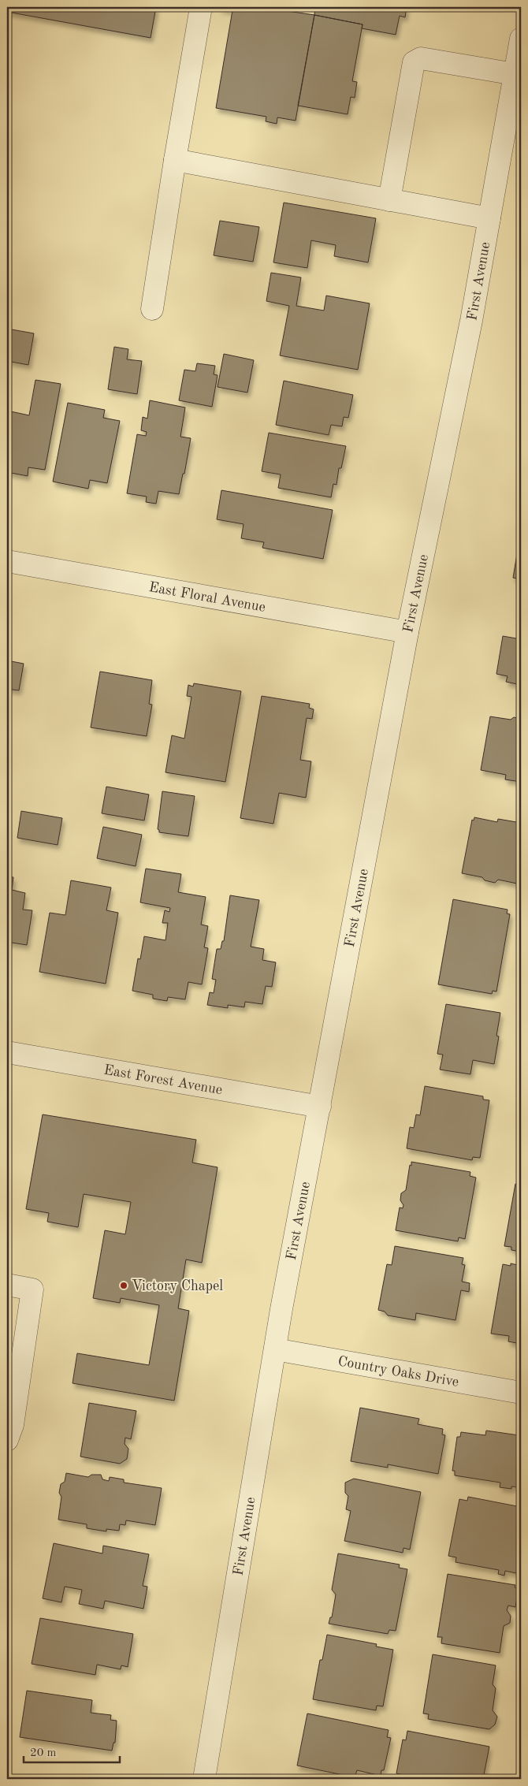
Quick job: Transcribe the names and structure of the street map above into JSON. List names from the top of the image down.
{
  "streets": {
    "street": [
      "First Avenue",
      "East Floral Avenue",
      "East Forest Avenue",
      "Country Oaks Drive"
    ]
  },
  "crossings": [
    ["First Avenue", "East Floral Avenue"],
    ["First Avenue", "East Forest Avenue"],
    ["First Avenue", "Country Oaks Drive"]
  ],
  "places": ["Victory Chapel"],
  "scale_bar": "20 m"
}
